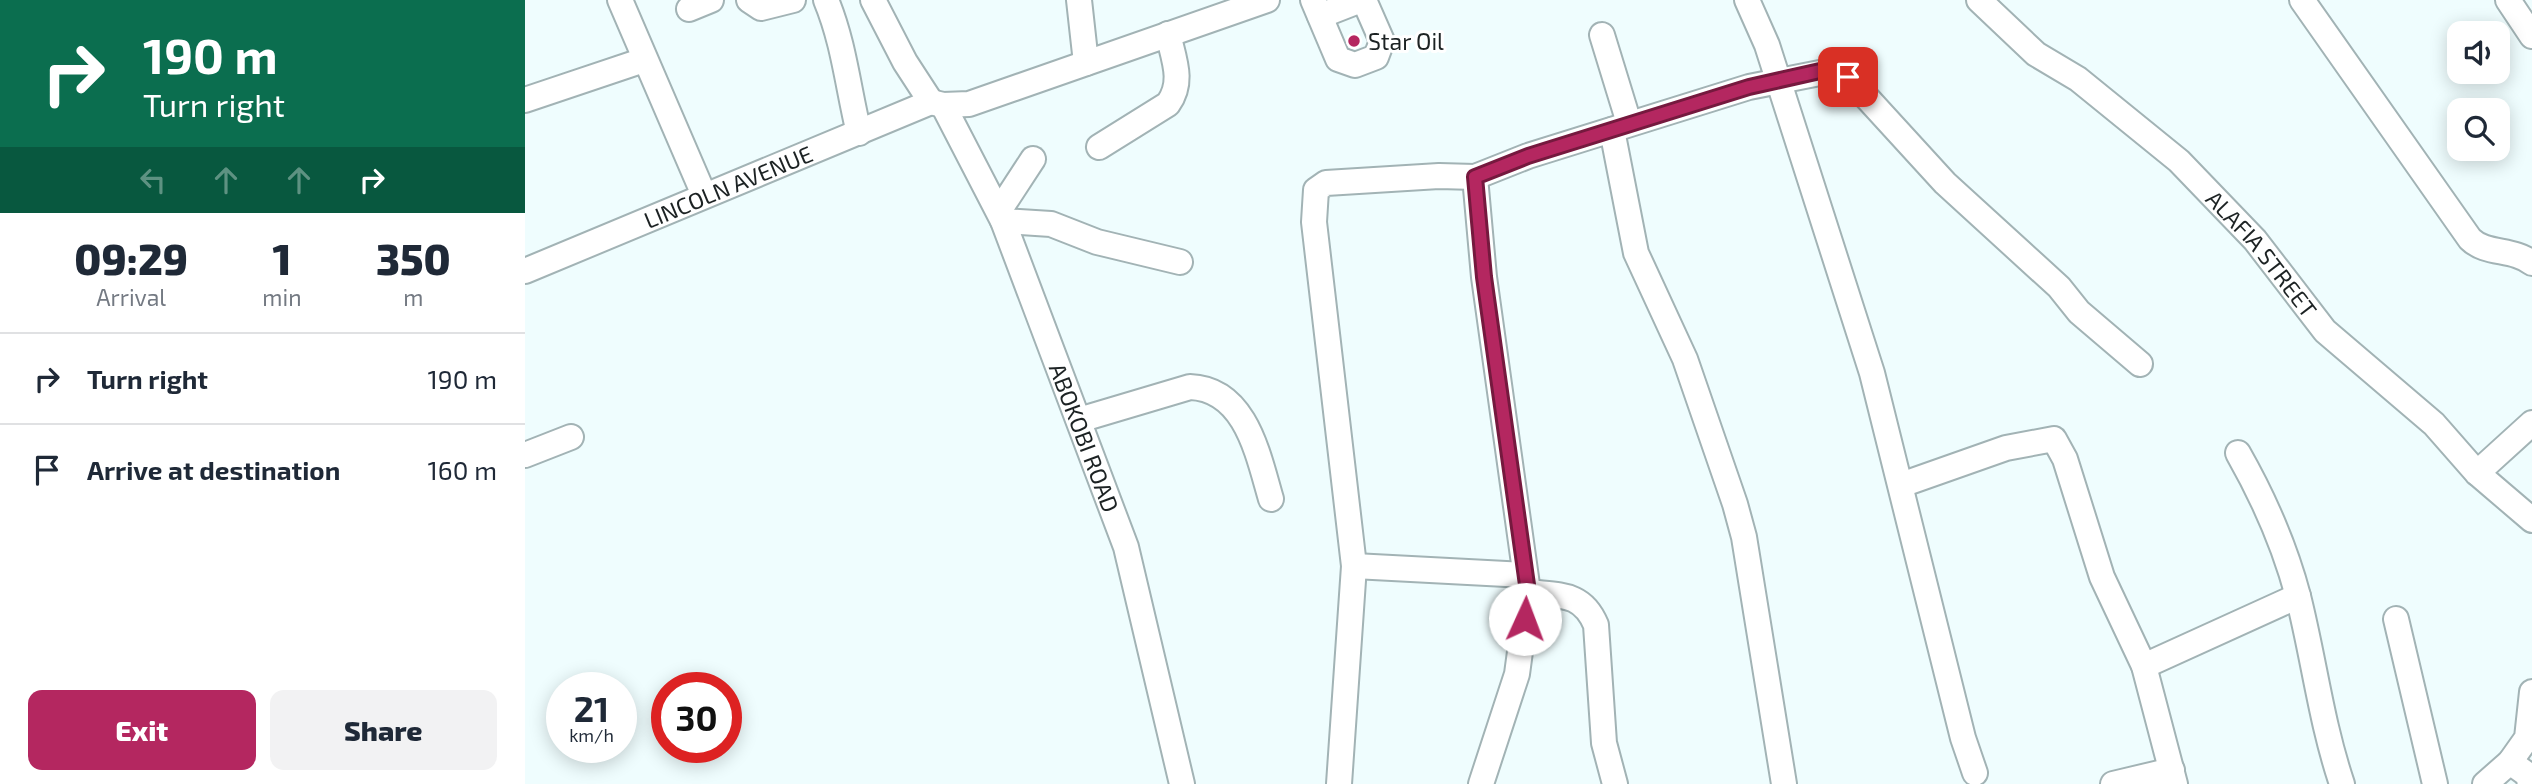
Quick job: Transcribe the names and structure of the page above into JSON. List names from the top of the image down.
{
  "streets": {
    "street": ["LINCOLN AVENUE", "ALAFIA STREET", "ABOKOBI ROAD"]
  },
  "crossings": [
    ["LINCOLN AVENUE", "ABOKOBI ROAD"]
  ],
  "places": ["Star Oil"],
  "page": {
    "turn": ["190 m", "Turn right"],
    "eta": [
      "09:29",
      "Arrival",
      "1",
      "min",
      "350",
      "m"
    ],
    "list": [
      {
        "name": "Turn right",
        "value": "190 m"
      },
      {
        "name": "Arrive at destination",
        "value": "160 m"
      }
    ],
    "speed": "21 km/h",
    "limit": "30",
    "buttons": ["Exit", "Share"]
  }
}
